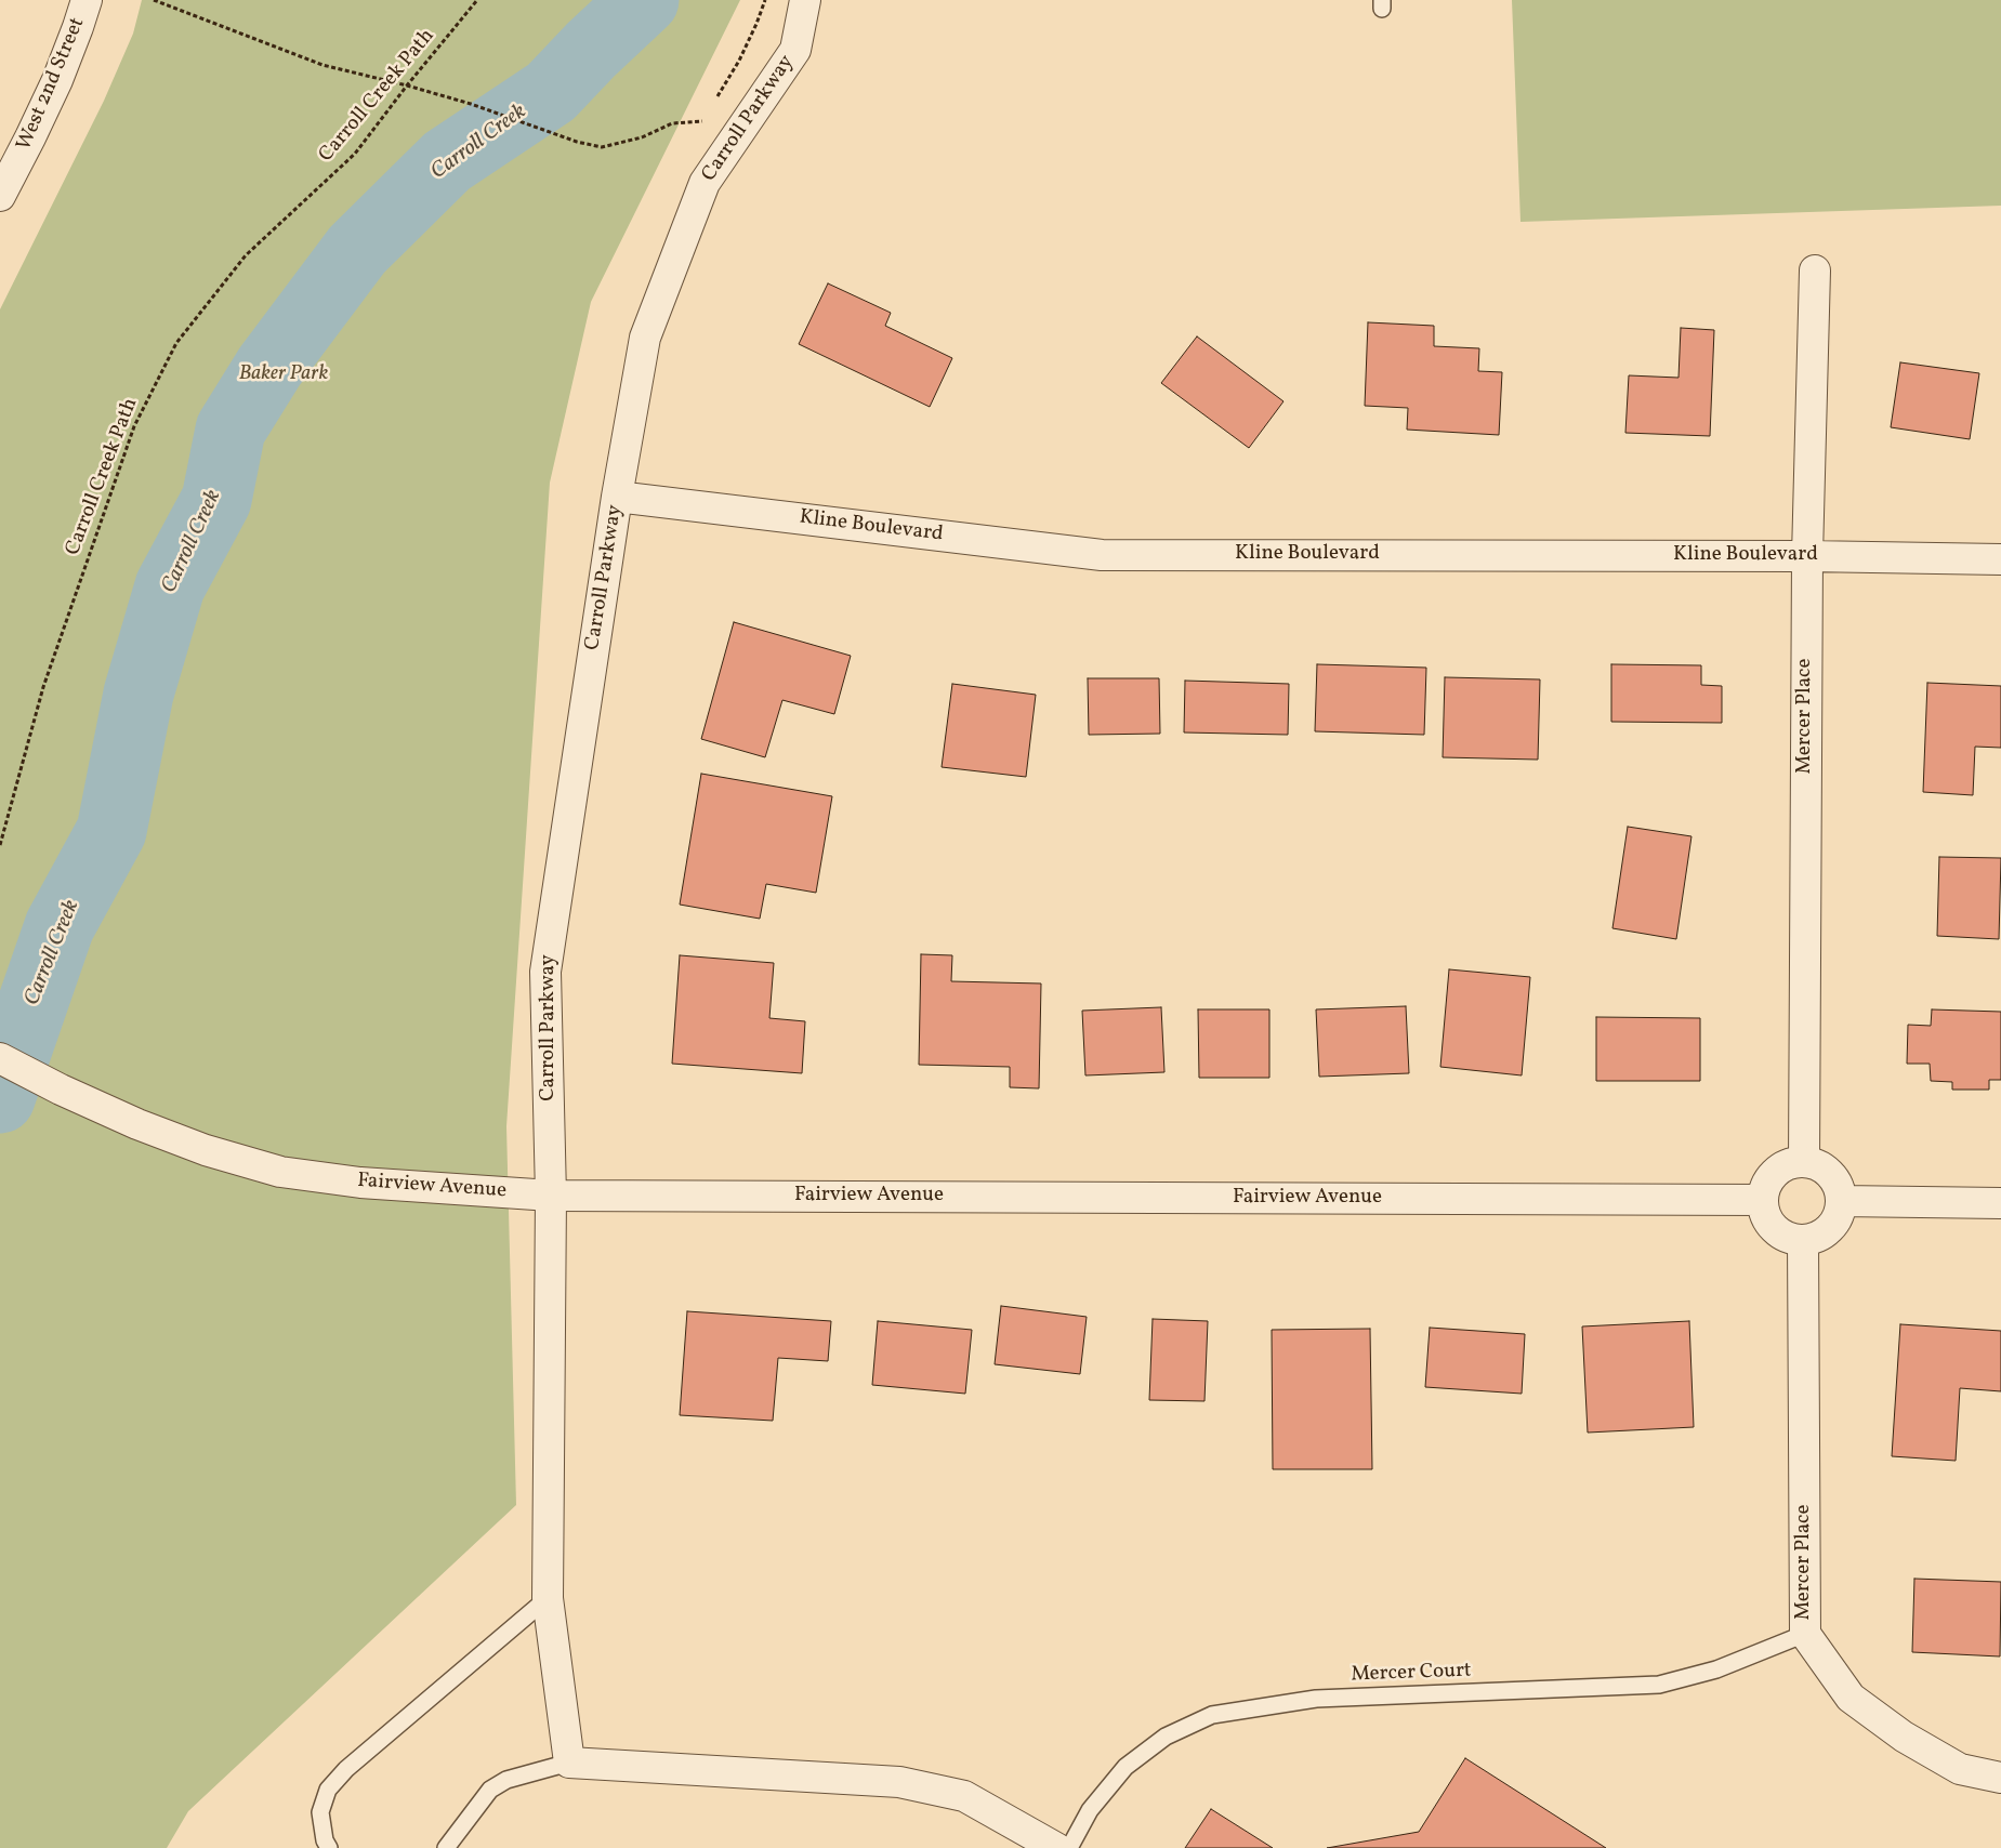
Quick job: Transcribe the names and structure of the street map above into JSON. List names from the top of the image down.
{
  "streets": {
    "street": [
      "West 2nd Street",
      "Carroll Parkway",
      "Kline Boulevard",
      "Mercer Place",
      "Fairview Avenue"
    ],
    "lane": ["Mercer Court"],
    "path": ["Carroll Creek Path"]
  },
  "crossings": [
    ["Carroll Parkway", "Kline Boulevard"],
    ["Carroll Parkway", "Fairview Avenue"],
    ["Kline Boulevard", "Mercer Place"],
    ["Mercer Place", "Fairview Avenue"],
    ["Mercer Place", "Mercer Court"]
  ],
  "water": ["Carroll Creek"],
  "parks": ["Baker Park"]
}
